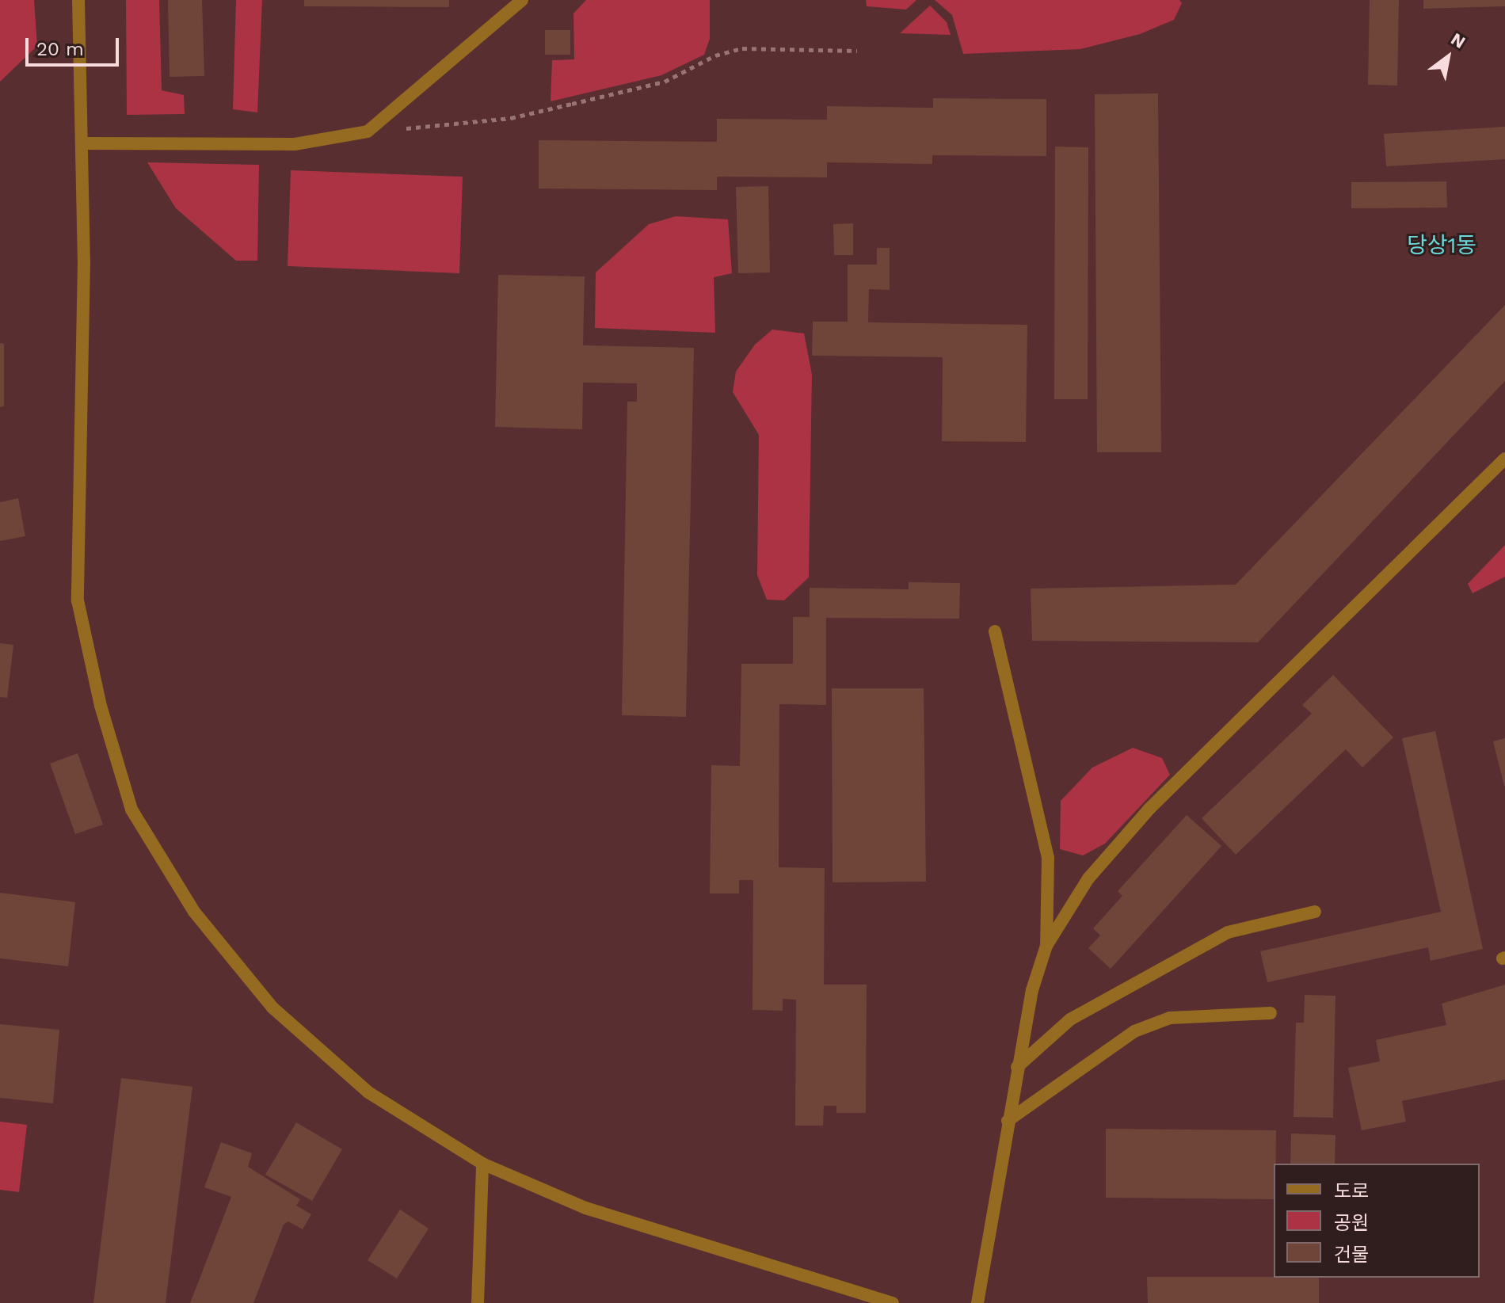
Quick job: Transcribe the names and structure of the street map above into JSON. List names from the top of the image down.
{
  "districts": ["당상1동"],
  "legend": ["도로", "공원", "건물"],
  "scale_bar": "20 m",
  "north": "top right"
}
